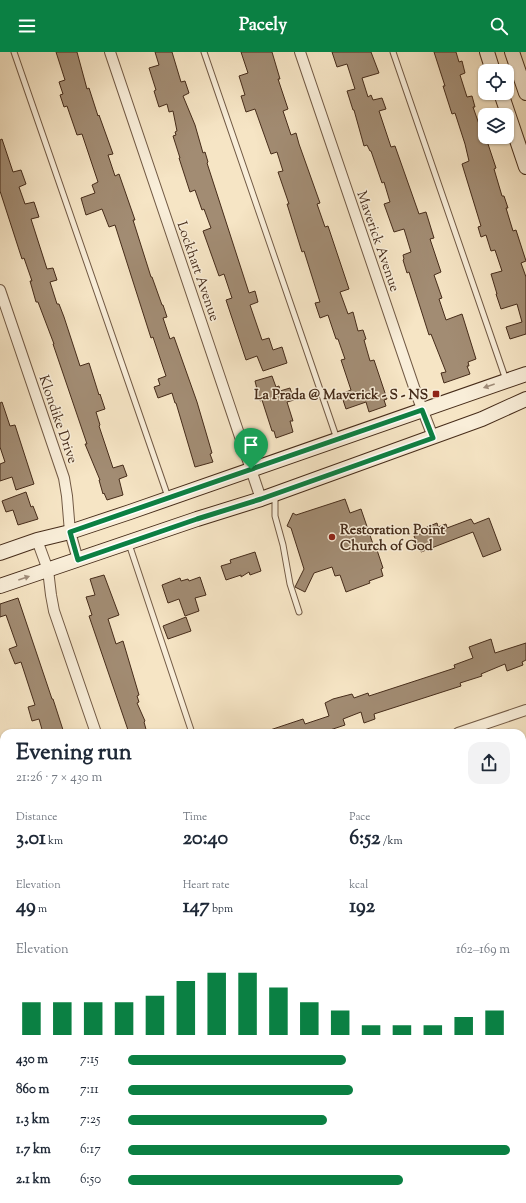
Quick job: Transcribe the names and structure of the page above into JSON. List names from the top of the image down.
{
  "streets": {
    "street": ["Maverick Avenue", "Lockhart Avenue", "Klondike Drive"]
  },
  "places": {
    "transit": ["La Prada @ Maverick - S - NS"],
    "other": ["Restoration Point Church of God"]
  },
  "page": {
    "header": "Pacely",
    "heading": ["Evening run", "21:26 · 7 × 430 m"],
    "stats": [
      ["Distance", "3.01 km"],
      ["Time", "20:40"],
      ["Pace", "6:52 /km"],
      ["Elevation", "49 m"],
      ["Heart rate", "147 bpm"],
      ["kcal", "192"]
    ],
    "chart": ["Elevation", "162–169 m"],
    "list": [
      {
        "name": "430 m",
        "note": "7:15"
      },
      {
        "name": "860 m",
        "note": "7:11"
      },
      {
        "name": "1.3 km",
        "note": "7:25"
      },
      {
        "name": "1.7 km",
        "note": "6:17"
      },
      {
        "name": "2.1 km",
        "note": "6:50"
      }
    ]
  }
}
